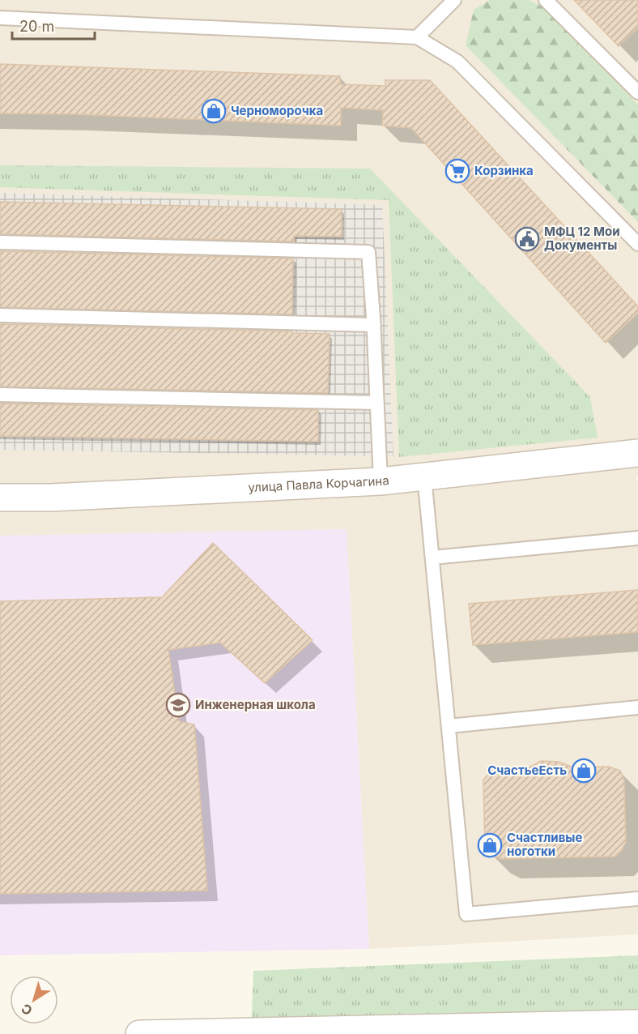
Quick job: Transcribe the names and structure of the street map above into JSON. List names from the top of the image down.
{
  "streets": {
    "street": ["улица Павла Корчагина"]
  },
  "places": {
    "shop": ["Черноморочка", "СчастьеЕсть", "Счастливые ноготки"],
    "supermarket": ["Корзинка"],
    "public building": ["МФЦ 12 Мои Документы"],
    "school or university": ["Инженерная школа"]
  },
  "scale_bar": "20 m",
  "north": "bottom left"
}
